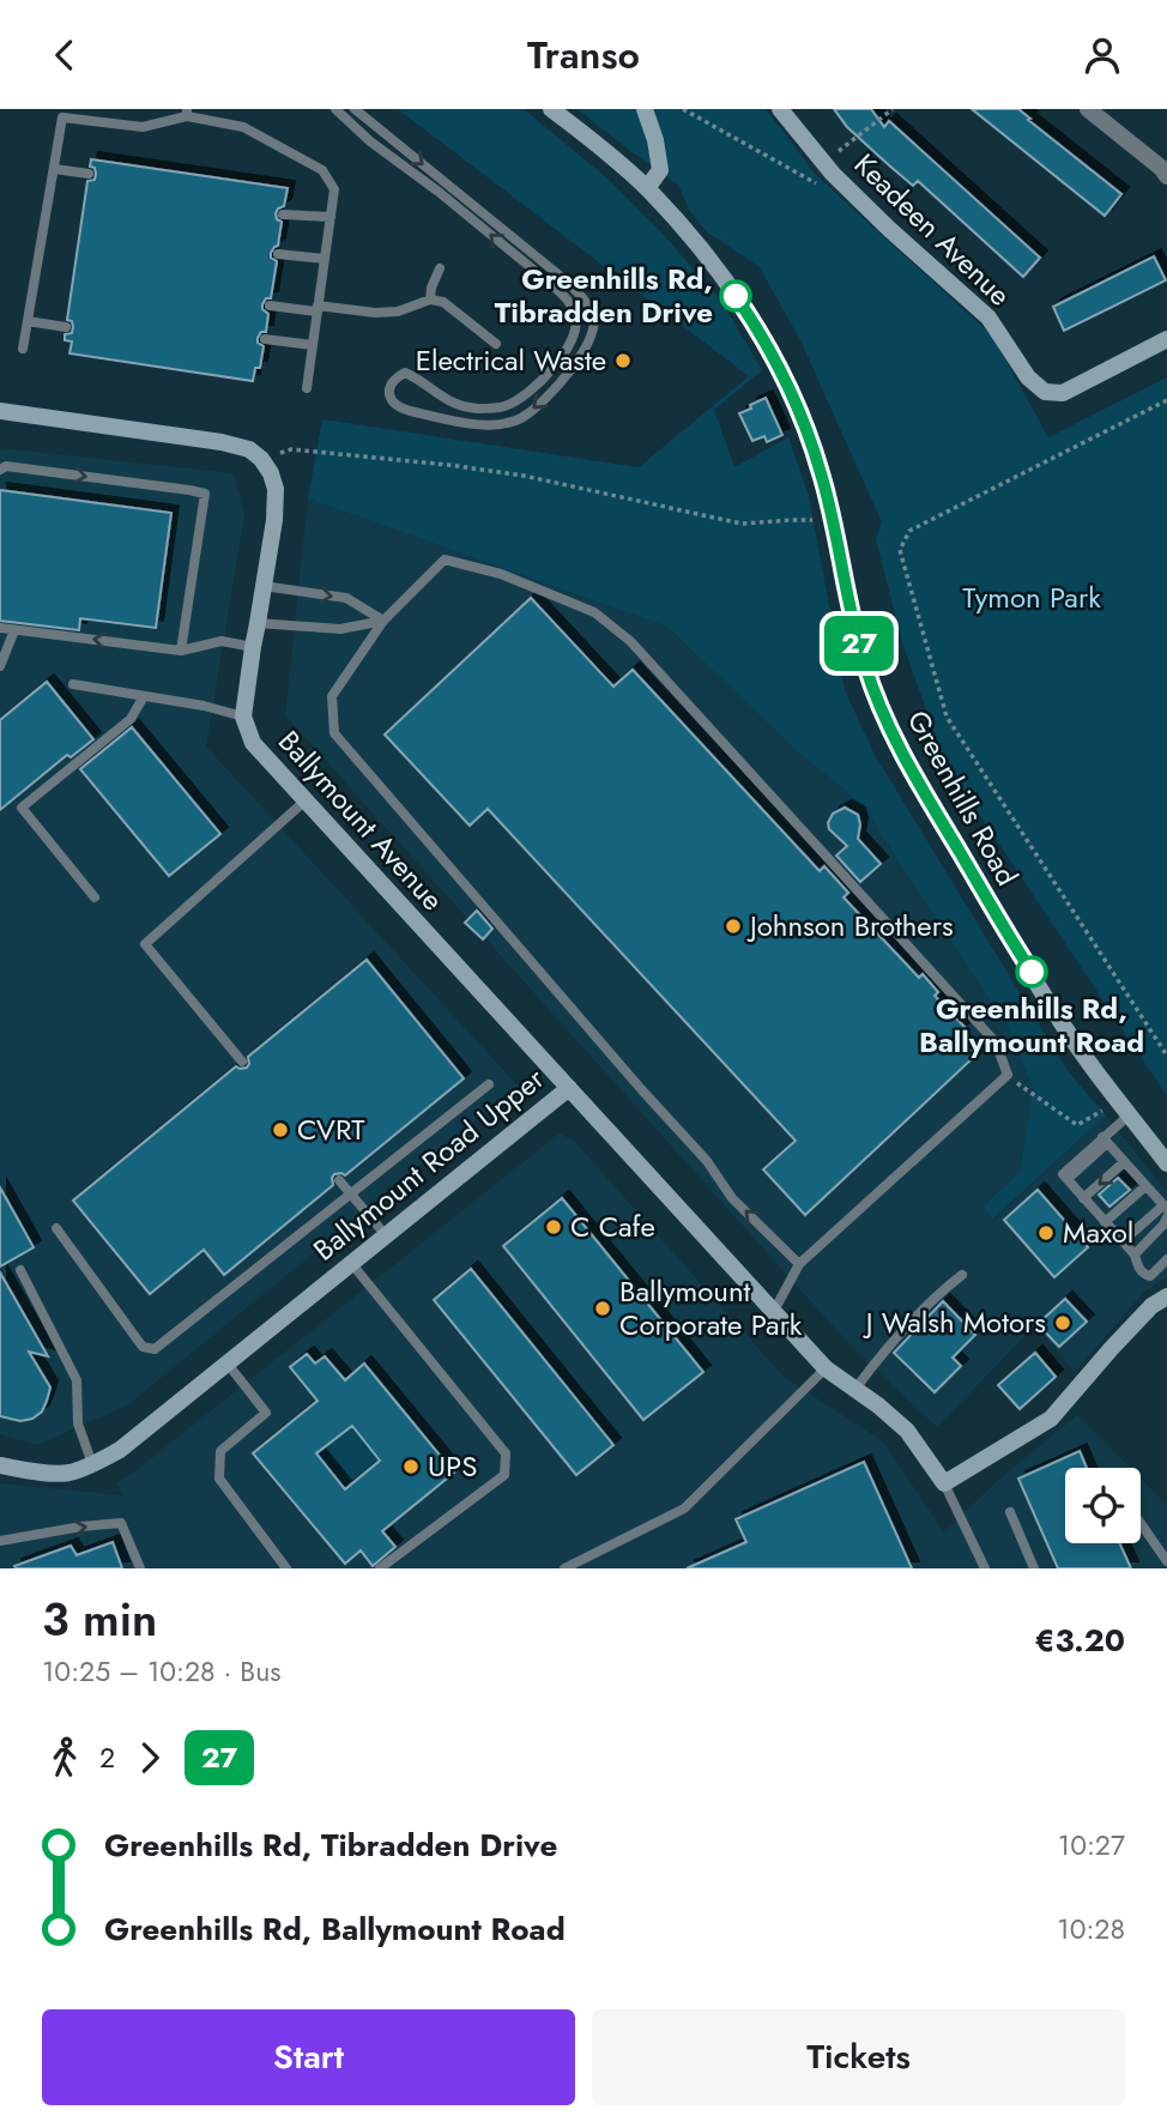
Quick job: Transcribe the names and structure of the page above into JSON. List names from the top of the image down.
{
  "streets": {
    "street": [
      "Keadeen Avenue",
      "Greenhills Road",
      "Ballymount Avenue",
      "Ballymount Road Upper"
    ]
  },
  "crossings": [
    ["Ballymount Avenue", "Ballymount Road Upper"]
  ],
  "parks": ["Tymon Park"],
  "places": [
    "Greenhills Rd, Tibradden Drive",
    "Electrical Waste",
    "Johnson Brothers",
    "Greenhills Rd, Ballymount Road",
    "CVRT",
    "C Cafe",
    "Maxol",
    "Ballymount Corporate Park",
    "J Walsh Motors",
    "UPS"
  ],
  "lines": ["bus line 27"],
  "page": {
    "header": "Transo",
    "on_map": "27",
    "heading": ["3 min", "10:25 – 10:28 · Bus", "€3.20"],
    "legs": ["2", "27"],
    "list": [
      {
        "name": "Greenhills Rd, Tibradden Drive",
        "value": "10:27"
      },
      {
        "name": "Greenhills Rd, Ballymount Road",
        "value": "10:28"
      }
    ],
    "buttons": ["Start", "Tickets"]
  }
}
